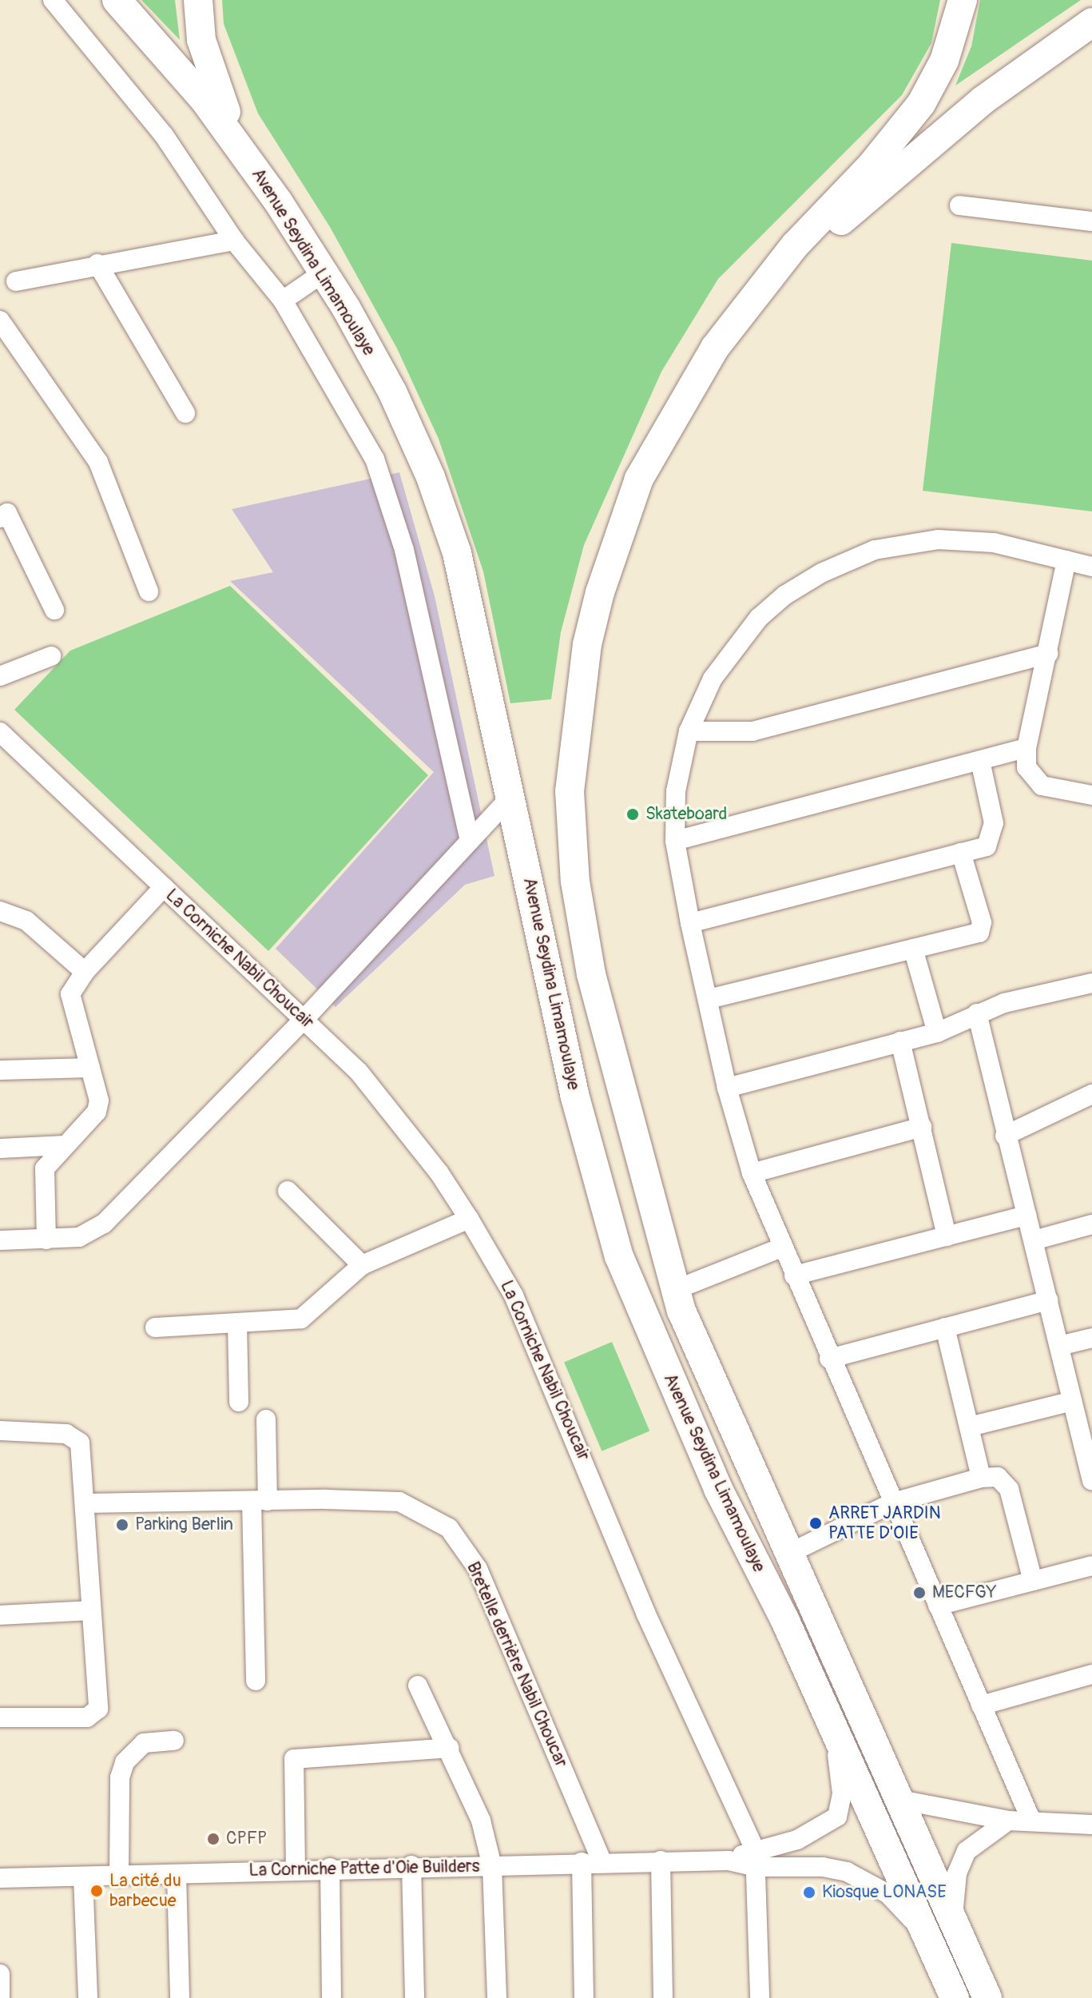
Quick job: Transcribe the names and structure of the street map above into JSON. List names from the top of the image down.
{
  "streets": {
    "highway": ["Avenue Seydina Limamoulaye"],
    "street": ["La Corniche Nabil Choucair", "Bretelle derrière Nabil Choucar", "La Corniche Patte d'Oie Builders"]
  },
  "crossings": [
    ["La Corniche Nabil Choucair", "La Corniche Patte d'Oie Builders"],
    ["Bretelle derrière Nabil Choucar", "La Corniche Patte d'Oie Builders"]
  ],
  "places": [
    "Skateboard",
    "ARRET JARDIN PATTE D'OIE",
    "Parking Berlin",
    "MECFGY",
    "CPFP",
    "La cité du barbecue",
    "Kiosque LONASE"
  ]
}
